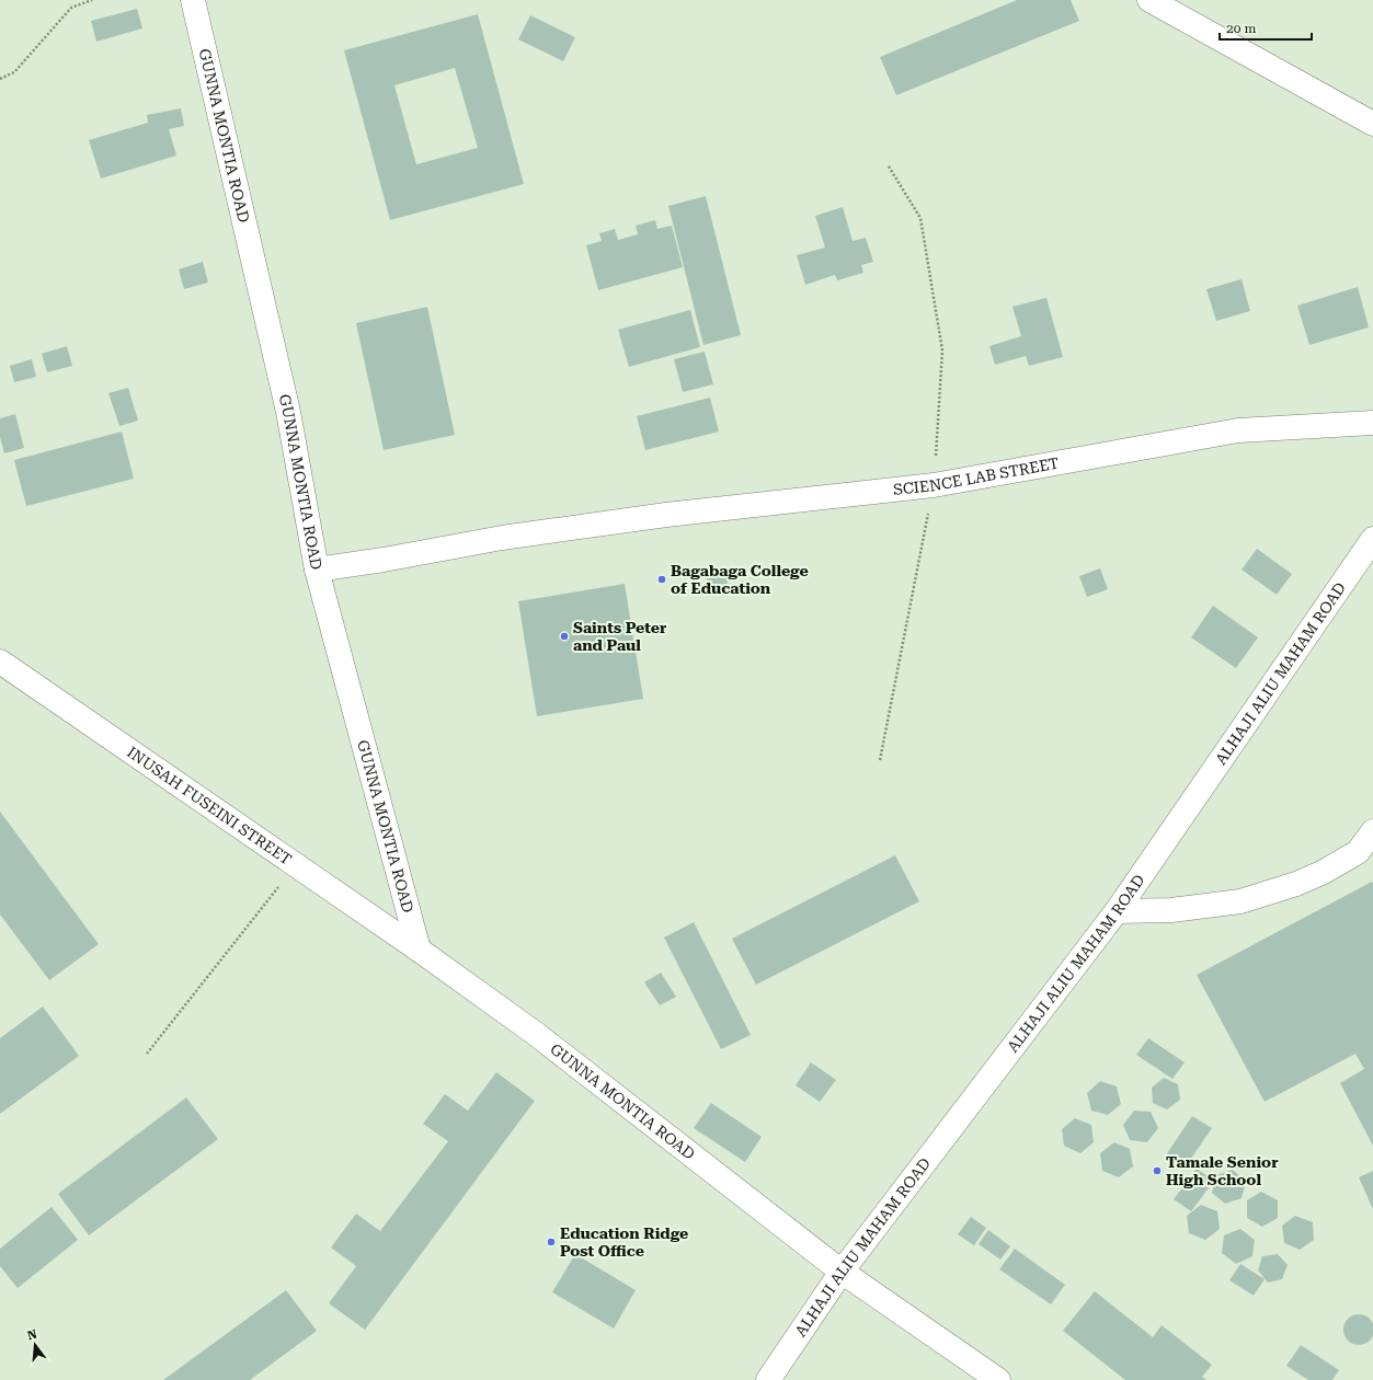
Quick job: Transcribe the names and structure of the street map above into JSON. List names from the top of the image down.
{
  "streets": {
    "street": [
      "GUNNA MONTIA ROAD",
      "SCIENCE LAB STREET",
      "ALHAJI ALIU MAHAM ROAD",
      "INUSAH FUSEINI STREET"
    ]
  },
  "crossings": [
    ["GUNNA MONTIA ROAD", "SCIENCE LAB STREET"],
    ["GUNNA MONTIA ROAD", "ALHAJI ALIU MAHAM ROAD"],
    ["GUNNA MONTIA ROAD", "INUSAH FUSEINI STREET"]
  ],
  "places": [
    "Bagabaga College of Education",
    "Saints Peter and Paul",
    "Tamale Senior High School",
    "Education Ridge Post Office"
  ],
  "scale_bar": "20 m",
  "north": "top"
}
